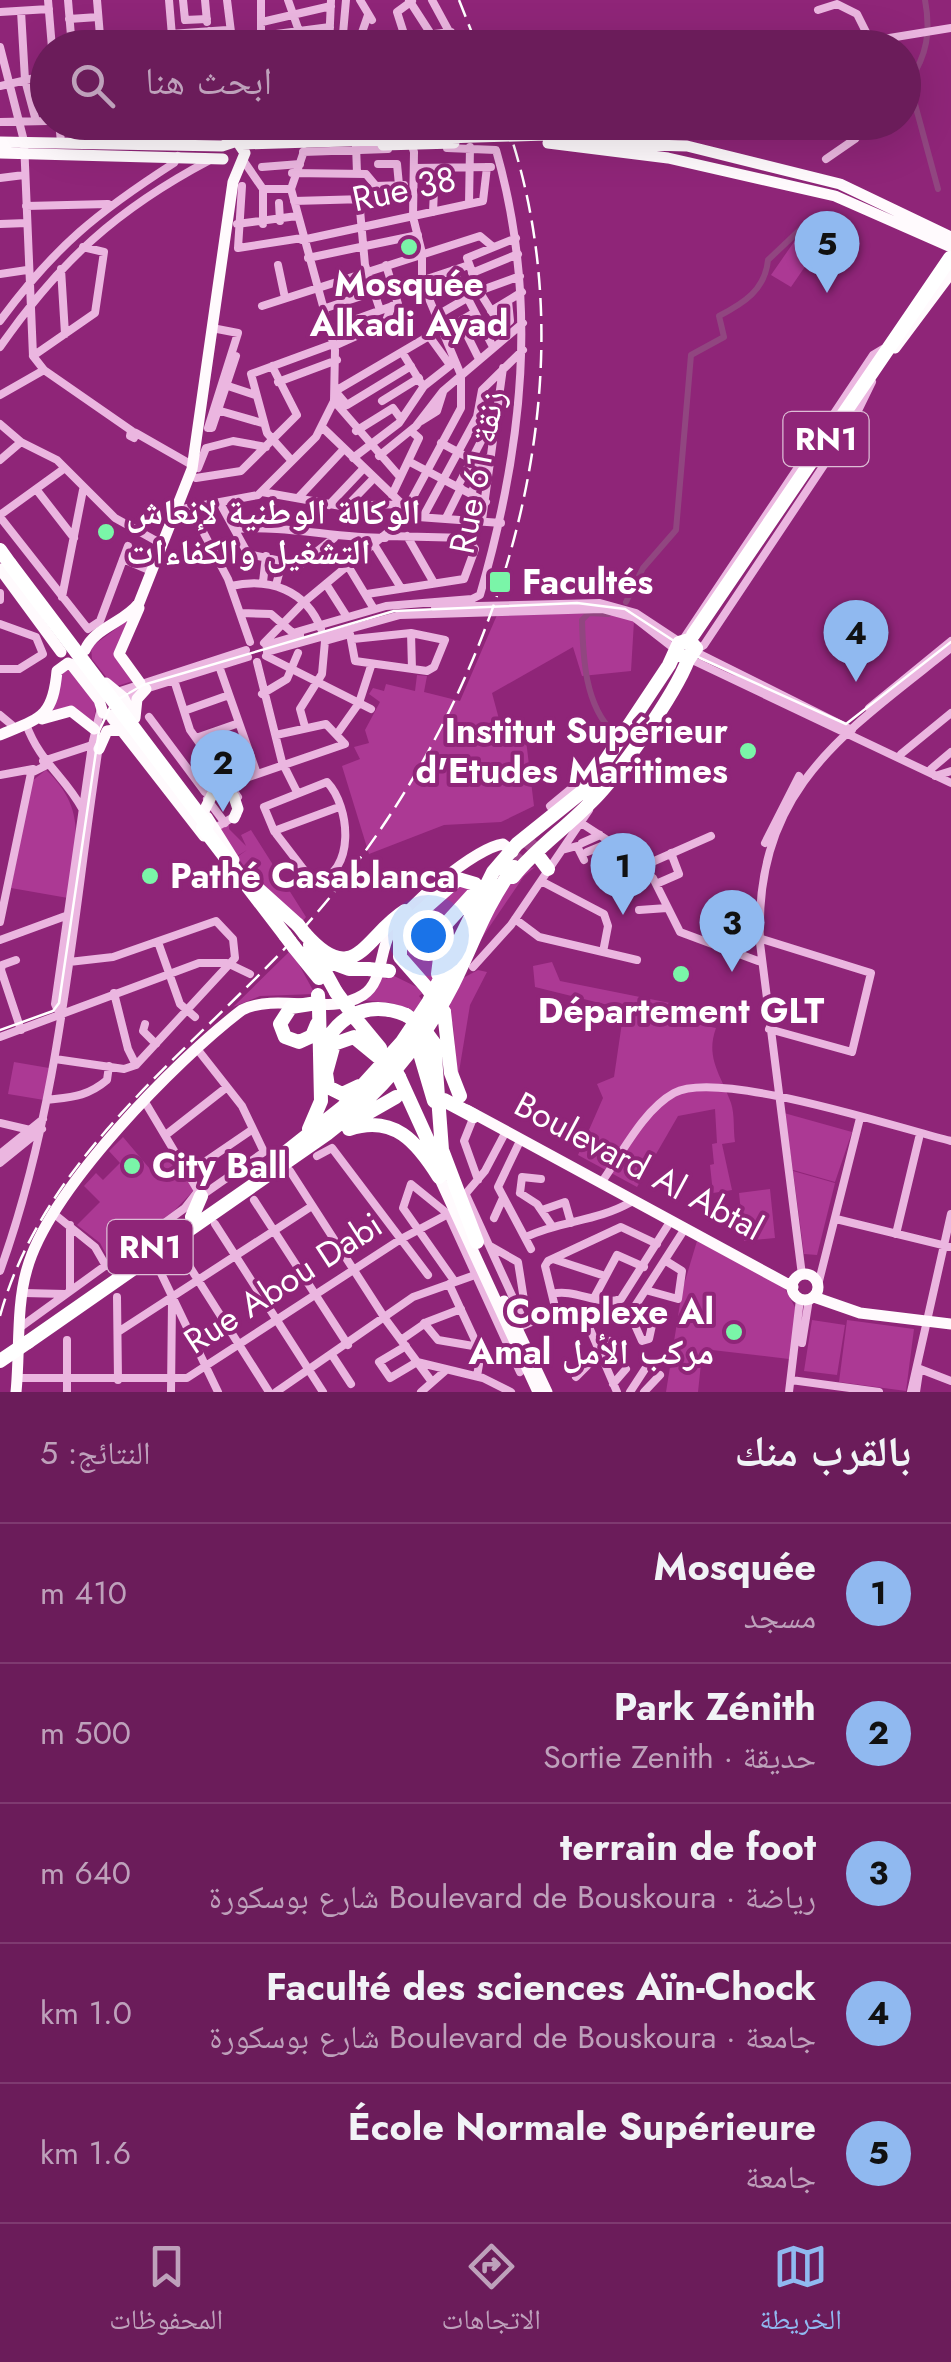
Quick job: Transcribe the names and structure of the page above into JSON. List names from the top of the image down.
{
  "streets": {
    "highway": ["RN1"],
    "main road": ["Boulevard Al Abtal"],
    "street": ["Rue 38", "Rue 61 زنقة", "Rue Abou Dabi"]
  },
  "places": {
    "other": [
      "Mosquée Alkadi Ayad",
      "الوكالة الوطنية لإنعاش التشغيل والكفاءات",
      "Institut Supérieur d'Etudes Maritimes",
      "Pathé Casablanca",
      "Département GLT",
      "City Ball",
      "Complexe Al Amal مركب الأمل"
    ],
    "transit": ["Facultés"]
  },
  "page": {
    "search": "ابحث هنا",
    "pins": [
      "5",
      "4",
      "2",
      "1",
      "3"
    ],
    "heading": ["بالقرب منك", "النتائج: 5"],
    "list": [
      {
        "mark": "1",
        "name": "Mosquée",
        "note": "مسجد",
        "value": "410 m"
      },
      {
        "mark": "2",
        "name": "Park Zénith",
        "note": "حديقة · Sortie Zenith",
        "value": "500 m"
      },
      {
        "mark": "3",
        "name": "terrain de foot",
        "note": "رياضة · Boulevard de Bouskoura شارع بوسكورة",
        "value": "640 m"
      },
      {
        "mark": "4",
        "name": "Faculté des sciences Aïn-Chock",
        "note": "جامعة · Boulevard de Bouskoura شارع بوسكورة",
        "value": "1.0 km"
      },
      {
        "mark": "5",
        "name": "École Normale Supérieure",
        "note": "جامعة",
        "value": "1.6 km"
      }
    ],
    "nav": ["الخريطة", "الاتجاهات", "المحفوظات"]
  }
}
